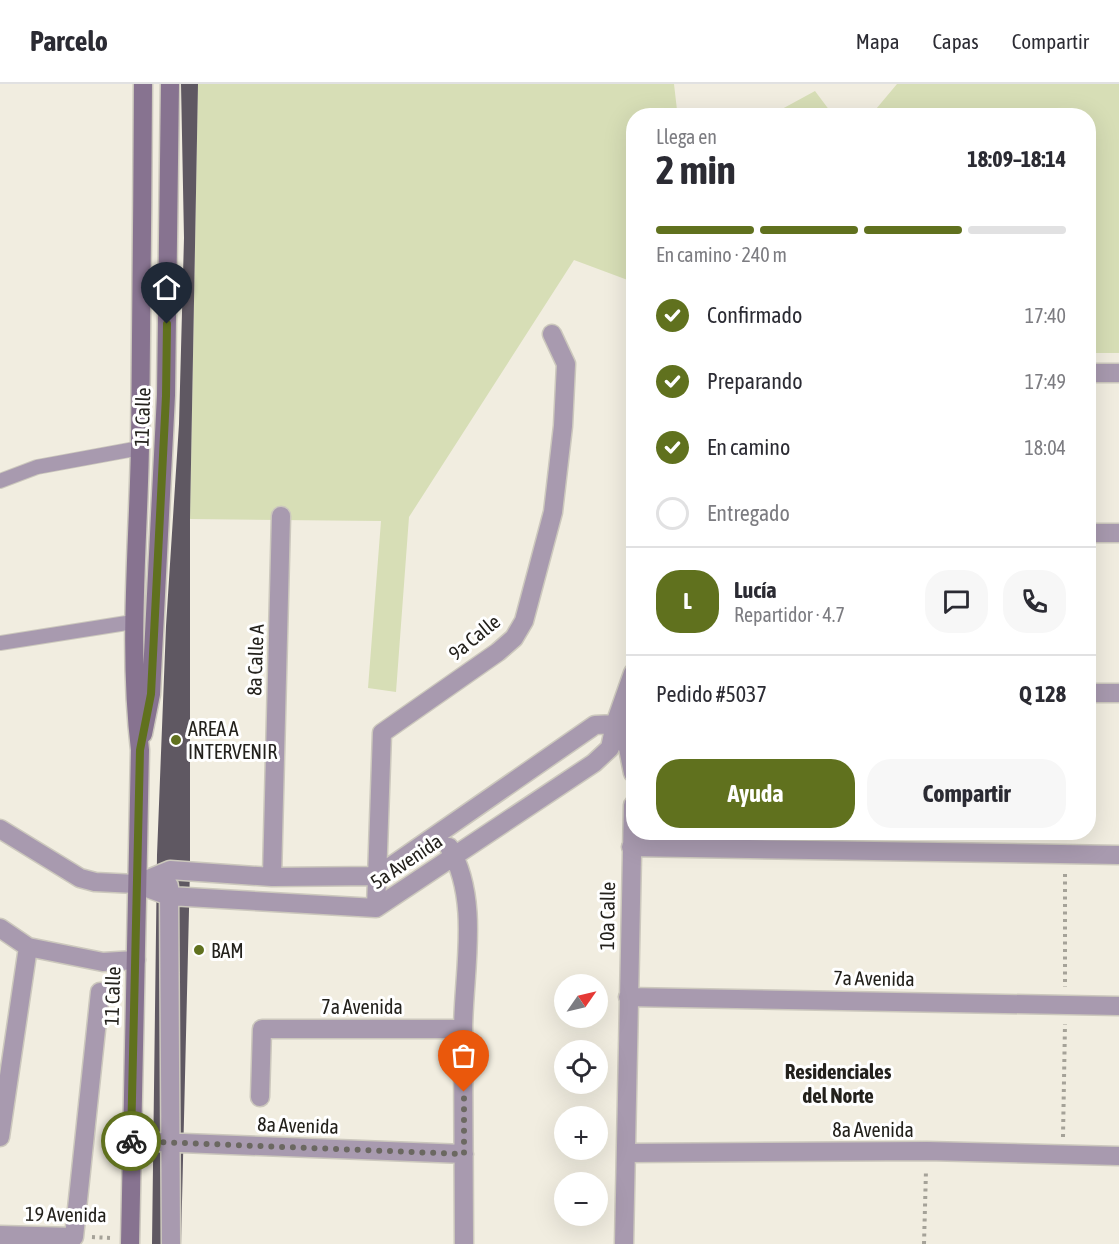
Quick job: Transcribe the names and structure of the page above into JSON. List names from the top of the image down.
{
  "streets": {
    "street": [
      "11 Calle",
      "9a Calle",
      "8a Calle A",
      "5a Avenida",
      "10a Calle",
      "7a Avenida",
      "8a Avenida",
      "19 Avenida"
    ]
  },
  "crossings": [
    ["11 Calle", "5a Avenida"],
    ["11 Calle", "8a Avenida"],
    ["11 Calle", "19 Avenida"],
    ["9a Calle", "5a Avenida"],
    ["8a Calle A", "5a Avenida"],
    ["10a Calle", "7a Avenida"],
    ["10a Calle", "8a Avenida"]
  ],
  "districts": ["Residenciales del Norte"],
  "places": ["AREA A INTERVENIR", "BAM"],
  "north": "top right",
  "page": {
    "header": "Parcelo",
    "nav": ["Mapa", "Capas", "Compartir"],
    "heading": ["2 min", "Llega en", "18:09–18:14"],
    "panel": [
      "Lucía",
      "Repartidor · 4.7",
      "Pedido #5037",
      "Q 128"
    ],
    "bar": "En camino · 240 m",
    "list": [
      ["Confirmado", "17:40"],
      ["Preparando", "17:49"],
      ["En camino", "18:04"],
      "Entregado"
    ],
    "round": "L",
    "buttons": ["Ayuda", "Compartir"],
    "map_buttons": ["+", "−"]
  }
}
